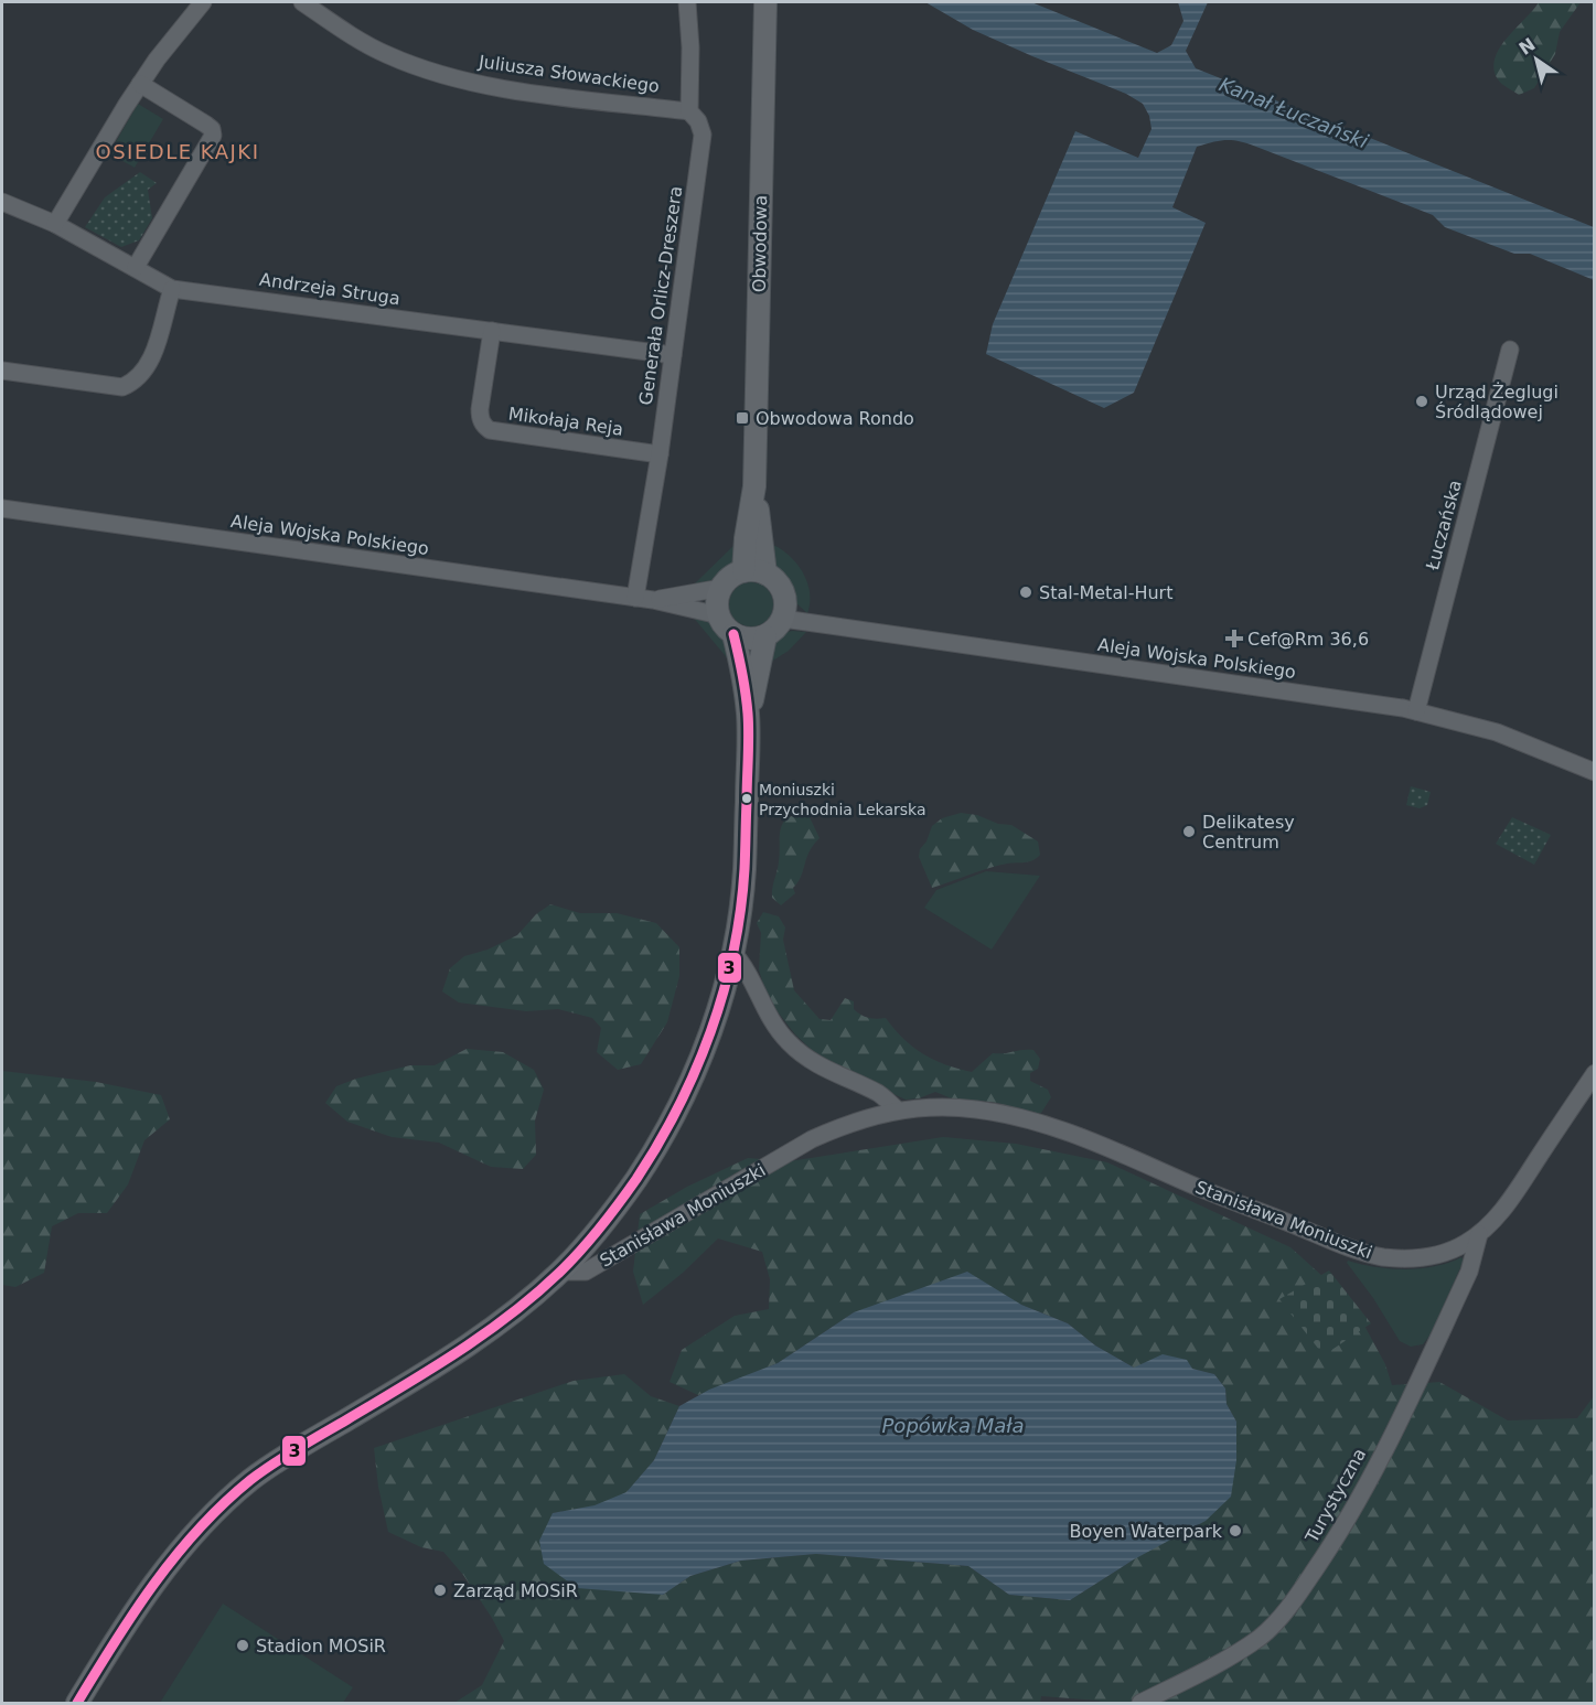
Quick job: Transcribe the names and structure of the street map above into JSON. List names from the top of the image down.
{
  "streets": {
    "main road": ["Obwodowa"],
    "street": [
      "Juliusza Słowackiego",
      "Andrzeja Struga",
      "Generała Orlicz-Dreszera",
      "Mikołaja Reja",
      "Łuczańska",
      "Aleja Wojska Polskiego",
      "Stanisława Moniuszki",
      "Turystyczna"
    ]
  },
  "crossings": [
    ["Juliusza Słowackiego", "Generała Orlicz-Dreszera"],
    ["Obwodowa", "Aleja Wojska Polskiego"],
    ["Andrzeja Struga", "Generała Orlicz-Dreszera"],
    ["Andrzeja Struga", "Mikołaja Reja"],
    ["Generała Orlicz-Dreszera", "Mikołaja Reja"],
    ["Generała Orlicz-Dreszera", "Aleja Wojska Polskiego"],
    ["Łuczańska", "Aleja Wojska Polskiego"],
    ["Stanisława Moniuszki", "Turystyczna"]
  ],
  "districts": ["OSIEDLE KAJKI"],
  "water": ["Kanał Łuczański", "Popówka Mała"],
  "places": {
    "other": [
      "Urząd Żeglugi Śródlądowej",
      "Stal-Metal-Hurt",
      "Moniuszki Przychodnia Lekarska",
      "Delikatesy Centrum",
      "Boyen Waterpark",
      "Zarząd MOSiR",
      "Stadion MOSiR"
    ],
    "transit": ["Obwodowa Rondo"],
    "health": ["Cef@Rm 36,6"]
  },
  "lines": ["transit line 3"],
  "north": "top left"
}
